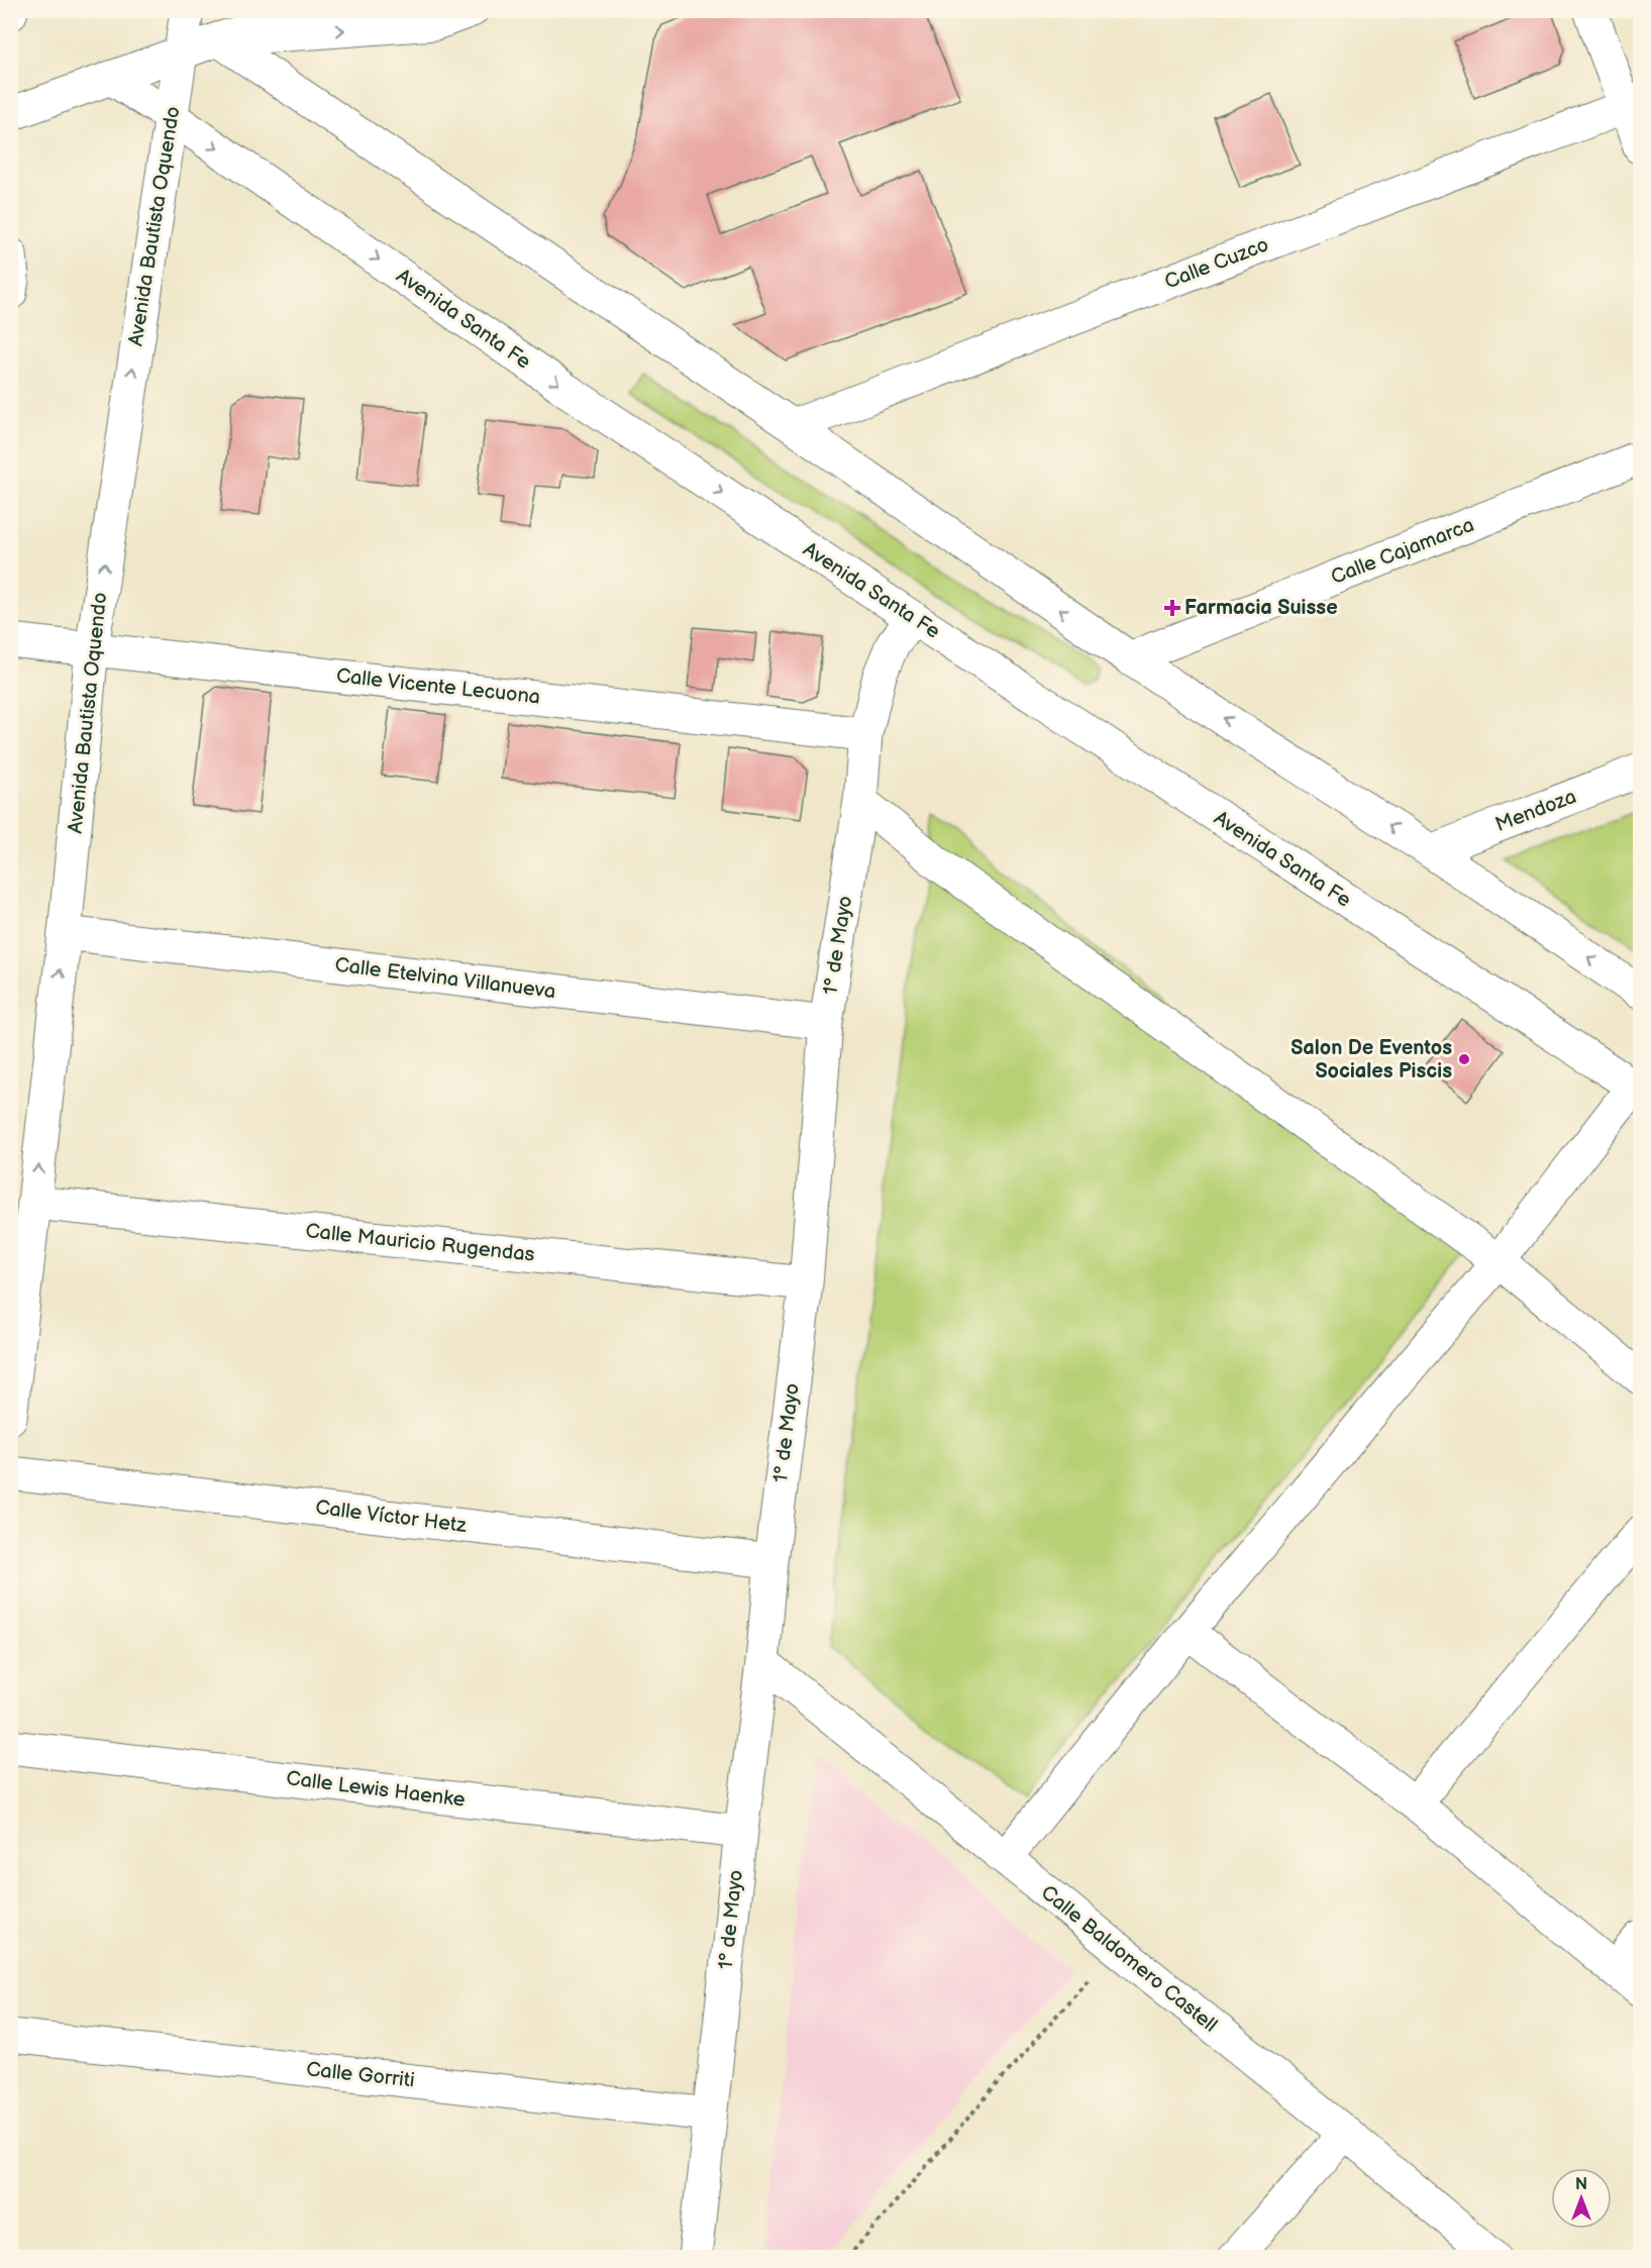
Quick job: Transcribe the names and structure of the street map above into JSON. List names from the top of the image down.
{
  "streets": {
    "main road": [
      "Avenida Bautista Oquendo",
      "Calle Cuzco",
      "Avenida Santa Fe",
      "Calle Cajamarca",
      "Calle Vicente Lecuona",
      "Mendoza",
      "1º de Mayo",
      "Calle Etelvina Villanueva",
      "Calle Mauricio Rugendas",
      "Calle Víctor Hetz",
      "Calle Lewis Haenke",
      "Calle Baldomero Castell",
      "Calle Gorriti"
    ]
  },
  "crossings": [
    ["Avenida Bautista Oquendo", "Avenida Santa Fe"],
    ["Avenida Bautista Oquendo", "Calle Vicente Lecuona"],
    ["Avenida Bautista Oquendo", "Calle Etelvina Villanueva"],
    ["Avenida Bautista Oquendo", "Calle Mauricio Rugendas"],
    ["Avenida Santa Fe", "1º de Mayo"],
    ["Calle Vicente Lecuona", "1º de Mayo"],
    ["1º de Mayo", "Calle Etelvina Villanueva"],
    ["1º de Mayo", "Calle Mauricio Rugendas"],
    ["1º de Mayo", "Calle Víctor Hetz"],
    ["1º de Mayo", "Calle Lewis Haenke"],
    ["1º de Mayo", "Calle Baldomero Castell"],
    ["1º de Mayo", "Calle Gorriti"]
  ],
  "one_way": ["Avenida Bautista Oquendo"],
  "places": {
    "health": ["Farmacia Suisse"],
    "other": ["Salon De Eventos Sociales Piscis"]
  },
  "north": "top"
}
